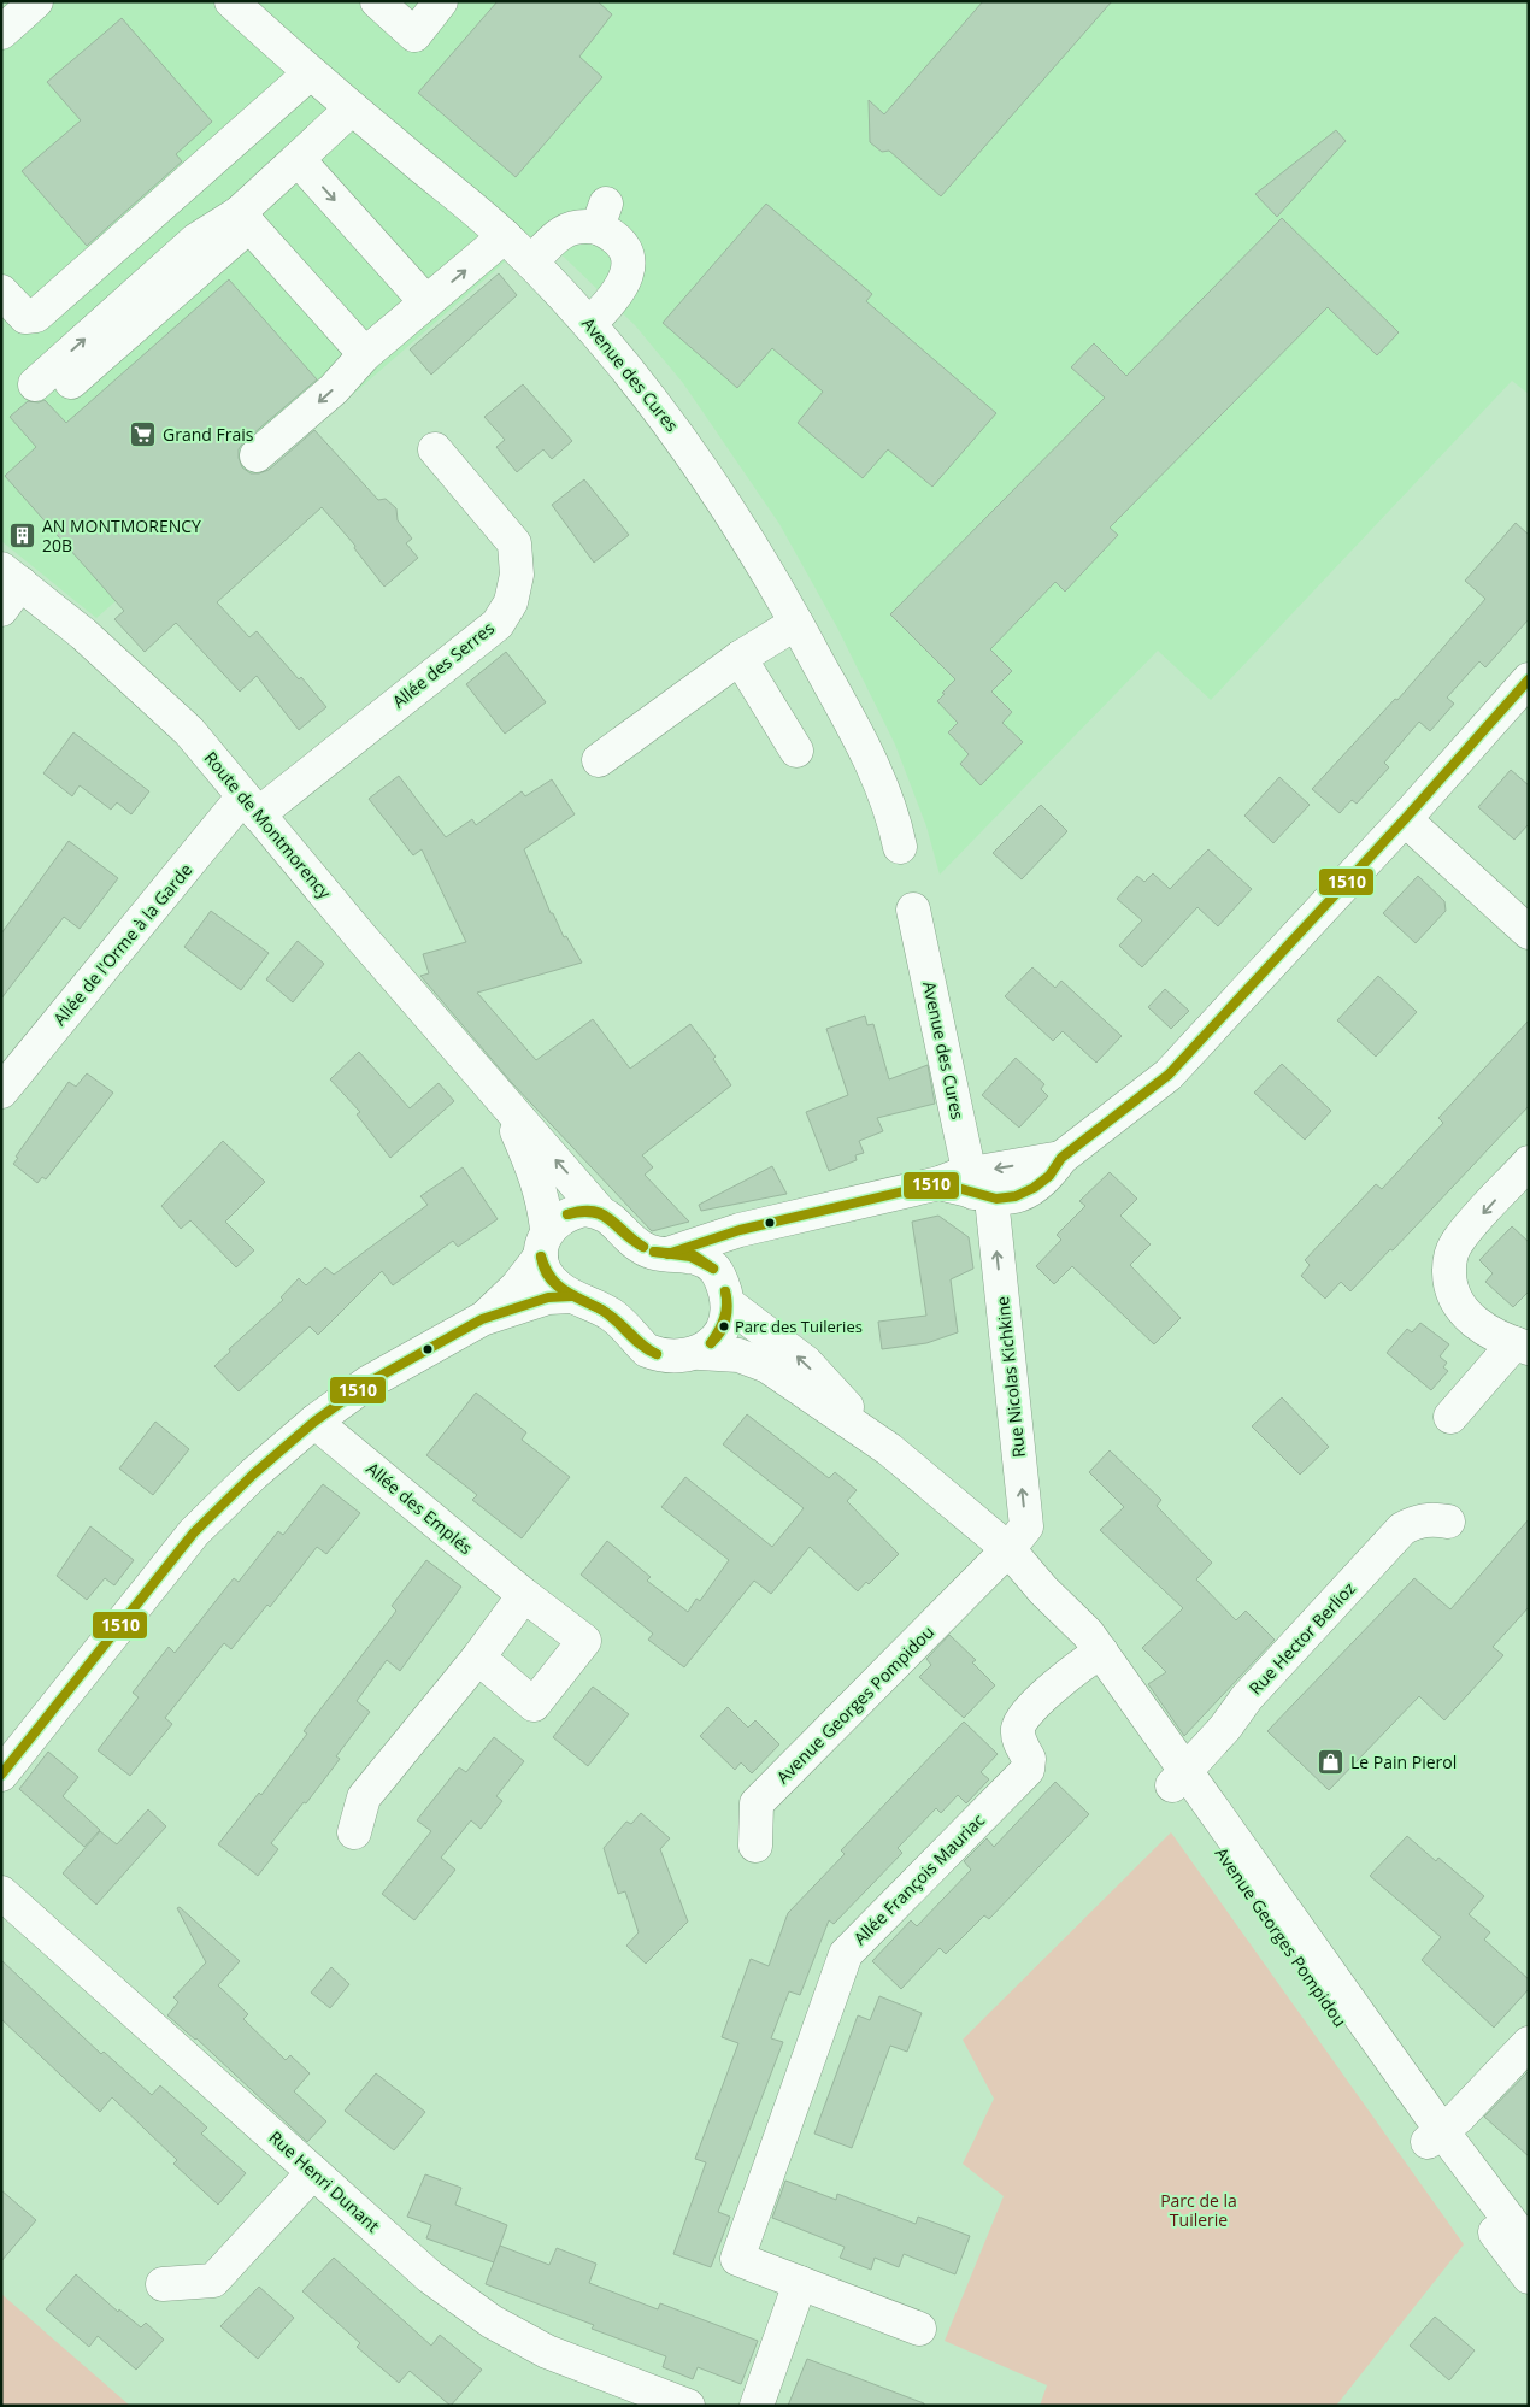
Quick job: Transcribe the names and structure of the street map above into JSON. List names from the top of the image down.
{
  "streets": {
    "street": [
      "Avenue des Cures",
      "Allée des Serres",
      "Route de Montmorency",
      "Allée de l'Orme à la Garde",
      "Rue Nicolas Kichkine",
      "Allée des Emplés",
      "Rue Hector Berlioz",
      "Avenue Georges Pompidou",
      "Allée François Mauriac",
      "Rue Henri Dunant"
    ]
  },
  "crossings": [
    ["Avenue des Cures", "Rue Nicolas Kichkine"],
    ["Allée des Serres", "Route de Montmorency"],
    ["Allée des Serres", "Allée de l'Orme à la Garde"],
    ["Route de Montmorency", "Allée de l'Orme à la Garde"],
    ["Route de Montmorency", "Avenue Georges Pompidou"],
    ["Rue Nicolas Kichkine", "Avenue Georges Pompidou"],
    ["Rue Hector Berlioz", "Avenue Georges Pompidou"],
    ["Avenue Georges Pompidou", "Allée François Mauriac"]
  ],
  "one_way": ["Rue Nicolas Kichkine"],
  "parks": ["Parc de la Tuilerie"],
  "places": {
    "supermarket": ["Grand Frais"],
    "building": ["AN MONTMORENCY 20B"],
    "other": ["Parc des Tuileries"],
    "shop": ["Le Pain Pierol"]
  },
  "lines": ["transit line 1510"]
}
